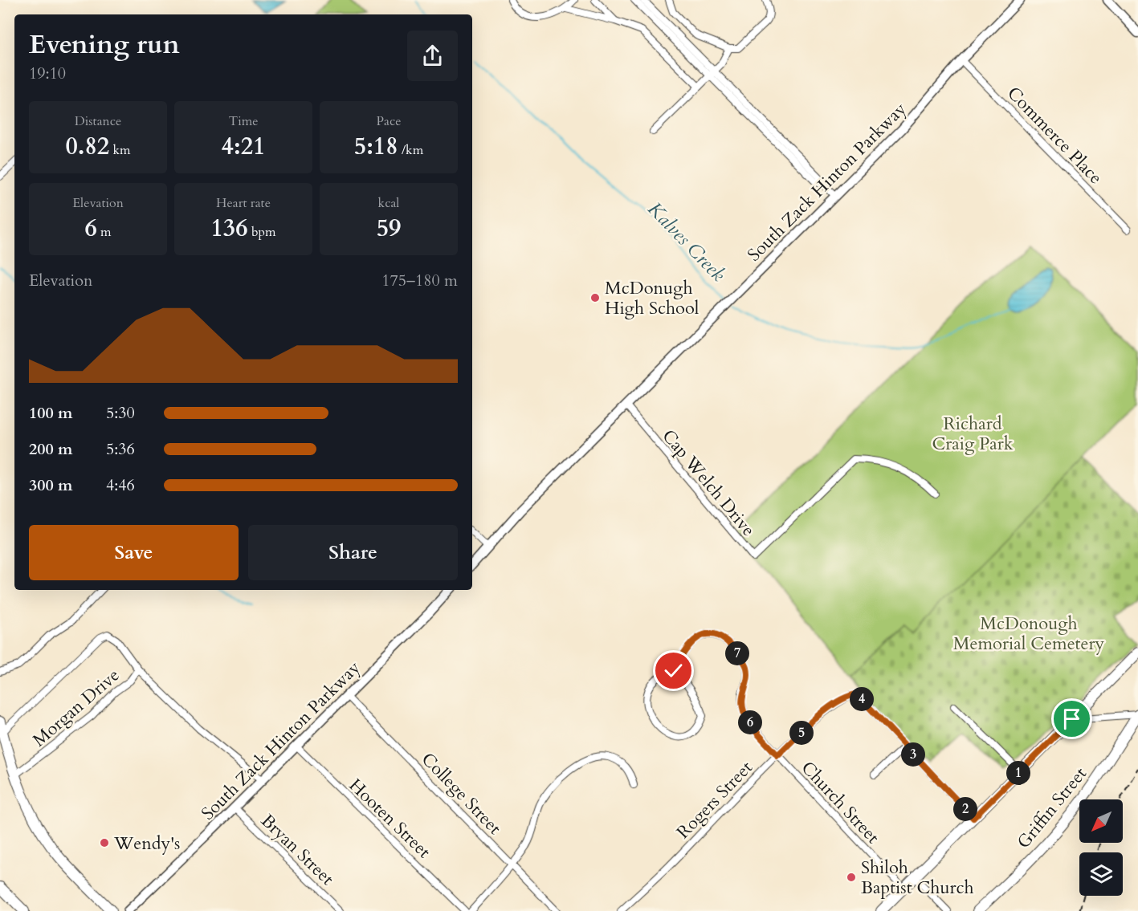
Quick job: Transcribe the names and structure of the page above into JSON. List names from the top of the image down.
{
  "streets": {
    "main road": ["South Zack Hinton Parkway", "Griffin Street"],
    "street": [
      "Commerce Place",
      "Cap Welch Drive",
      "Morgan Drive",
      "College Street",
      "Rogers Street",
      "Church Street",
      "Hooten Street",
      "Bryan Street"
    ]
  },
  "crossings": [
    ["Commerce Place", "South Zack Hinton Parkway"],
    ["South Zack Hinton Parkway", "Cap Welch Drive"],
    ["South Zack Hinton Parkway", "College Street"],
    ["South Zack Hinton Parkway", "Hooten Street"],
    ["South Zack Hinton Parkway", "Bryan Street"],
    ["Rogers Street", "Church Street"]
  ],
  "water": ["Kalves Creek"],
  "parks": ["Richard Craig Park", "McDonough Memorial Cemetery"],
  "places": ["McDonugh High School", "Wendy's", "Shiloh Baptist Church"],
  "north": "bottom left",
  "page": {
    "heading": ["Evening run", "19:10"],
    "stats": [
      ["Distance", "0.82 km"],
      ["Time", "4:21"],
      ["Pace", "5:18 /km"],
      ["Elevation", "6 m"],
      ["Heart rate", "136 bpm"],
      ["kcal", "59"]
    ],
    "chart": ["Elevation", "175–180 m"],
    "list": [
      {
        "name": "100 m",
        "note": "5:30"
      },
      {
        "name": "200 m",
        "note": "5:36"
      },
      {
        "name": "300 m",
        "note": "4:46"
      }
    ],
    "buttons": ["Save", "Share"],
    "pins": [
      "7",
      "4",
      "6",
      "5",
      "3",
      "1",
      "2"
    ]
  }
}
